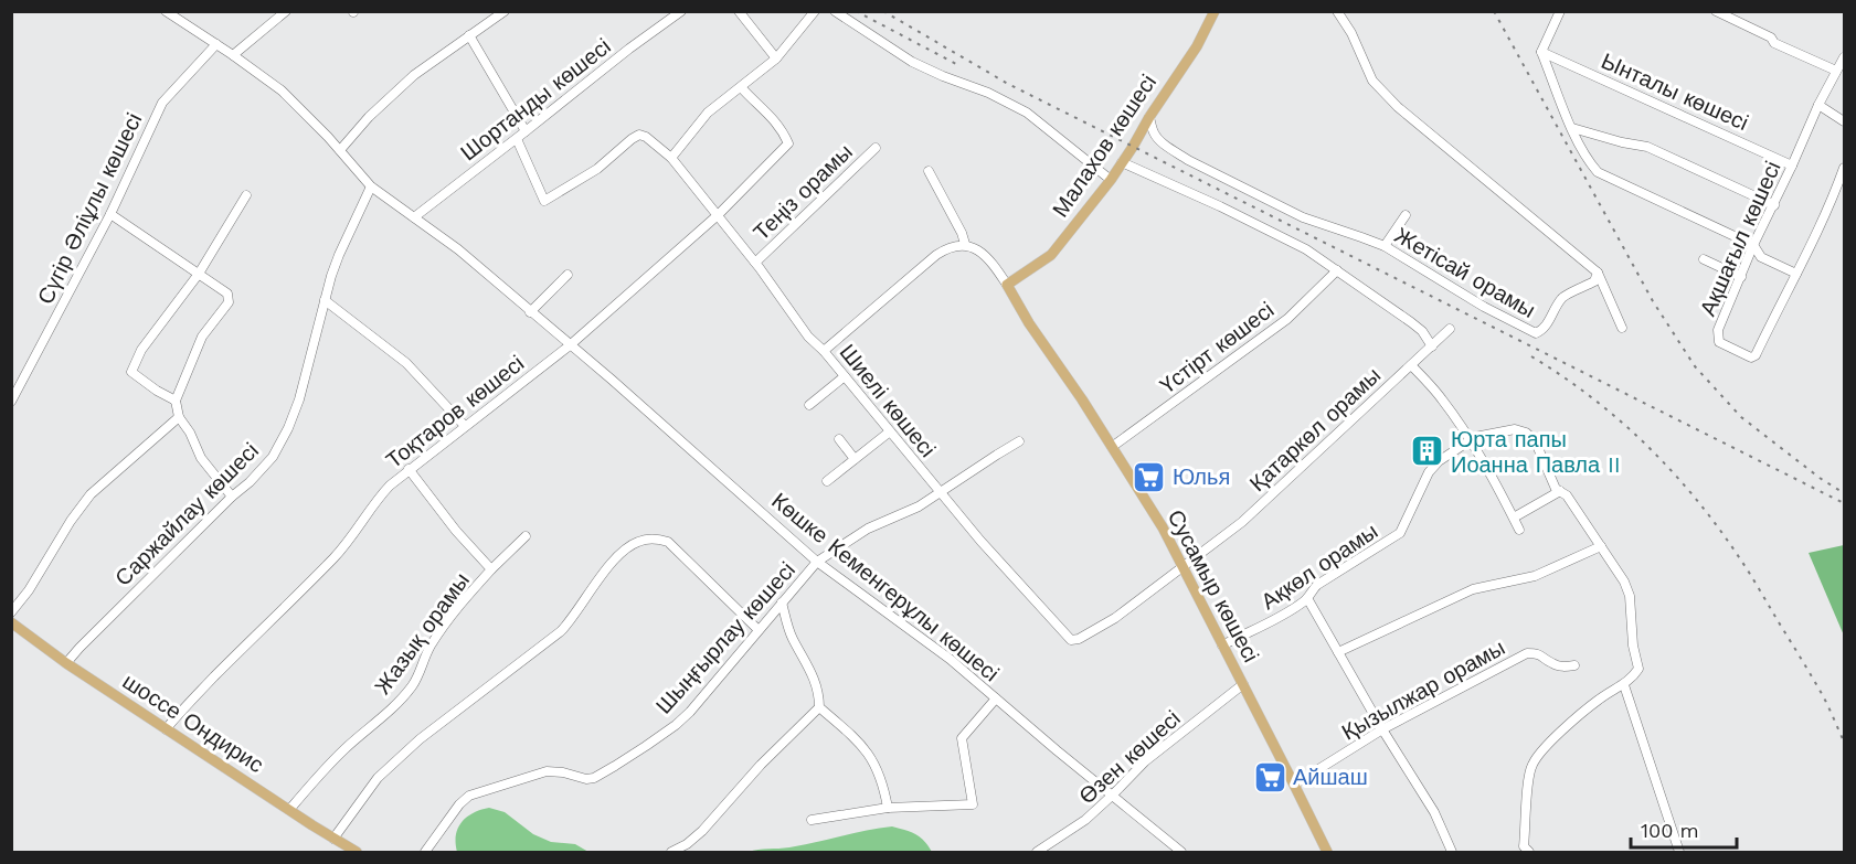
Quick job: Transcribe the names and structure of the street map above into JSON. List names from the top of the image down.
{
  "streets": {
    "main road": ["Малахов көшесі", "Сусамыр көшесі", "шоссе Ондирис"],
    "street": [
      "Ынталы көшесі",
      "Шортанды көшесі",
      "Теңіз орамы",
      "Сүгір Әліұлы көшесі",
      "Ақшағыл көшесі",
      "Жетісай орамы",
      "Үстірт көшесі",
      "Шиелі көшесі",
      "Тоқтаров көшесі",
      "Қатаркөл орамы",
      "Саржайлау көшесі",
      "Ақкөл орамы",
      "Көшке Кеменгерұлы көшесі",
      "Жазық орамы",
      "Шыңғырлау көшесі",
      "Қызылжар орамы",
      "Өзен көшесі"
    ]
  },
  "crossings": [
    ["Ынталы көшесі", "Ақшағыл көшесі"],
    ["Шортанды көшесі", "Шиелі көшесі"],
    ["Шортанды көшесі", "Көшке Кеменгерұлы көшесі"],
    ["Малахов көшесі", "Жетісай орамы"],
    ["Малахов көшесі", "Сусамыр көшесі"],
    ["Теңіз орамы", "Шиелі көшесі"],
    ["Сүгір Әліұлы көшесі", "Көшке Кеменгерұлы көшесі"],
    ["Үстірт көшесі", "Сусамыр көшесі"],
    ["Шиелі көшесі", "Тоқтаров көшесі"],
    ["Шиелі көшесі", "Қатаркөл орамы"],
    ["Тоқтаров көшесі", "Көшке Кеменгерұлы көшесі"],
    ["Тоқтаров көшесі", "Жазық орамы"],
    ["Тоқтаров көшесі", "шоссе Ондирис"],
    ["Қатаркөл орамы", "Сусамыр көшесі"],
    ["Саржайлау көшесі", "Көшке Кеменгерұлы көшесі"],
    ["Саржайлау көшесі", "шоссе Ондирис"],
    ["Ақкөл орамы", "Сусамыр көшесі"],
    ["Сусамыр көшесі", "Қызылжар орамы"],
    ["Сусамыр көшесі", "Өзен көшесі"],
    ["Көшке Кеменгерұлы көшесі", "Шыңғырлау көшесі"],
    ["Көшке Кеменгерұлы көшесі", "Өзен көшесі"],
    ["Жазық орамы", "шоссе Ондирис"]
  ],
  "places": {
    "building": ["Юрта папы Иоанна Павла II"],
    "supermarket": ["Юлья", "Айшаш"]
  },
  "scale_bar": "100 m"
}
